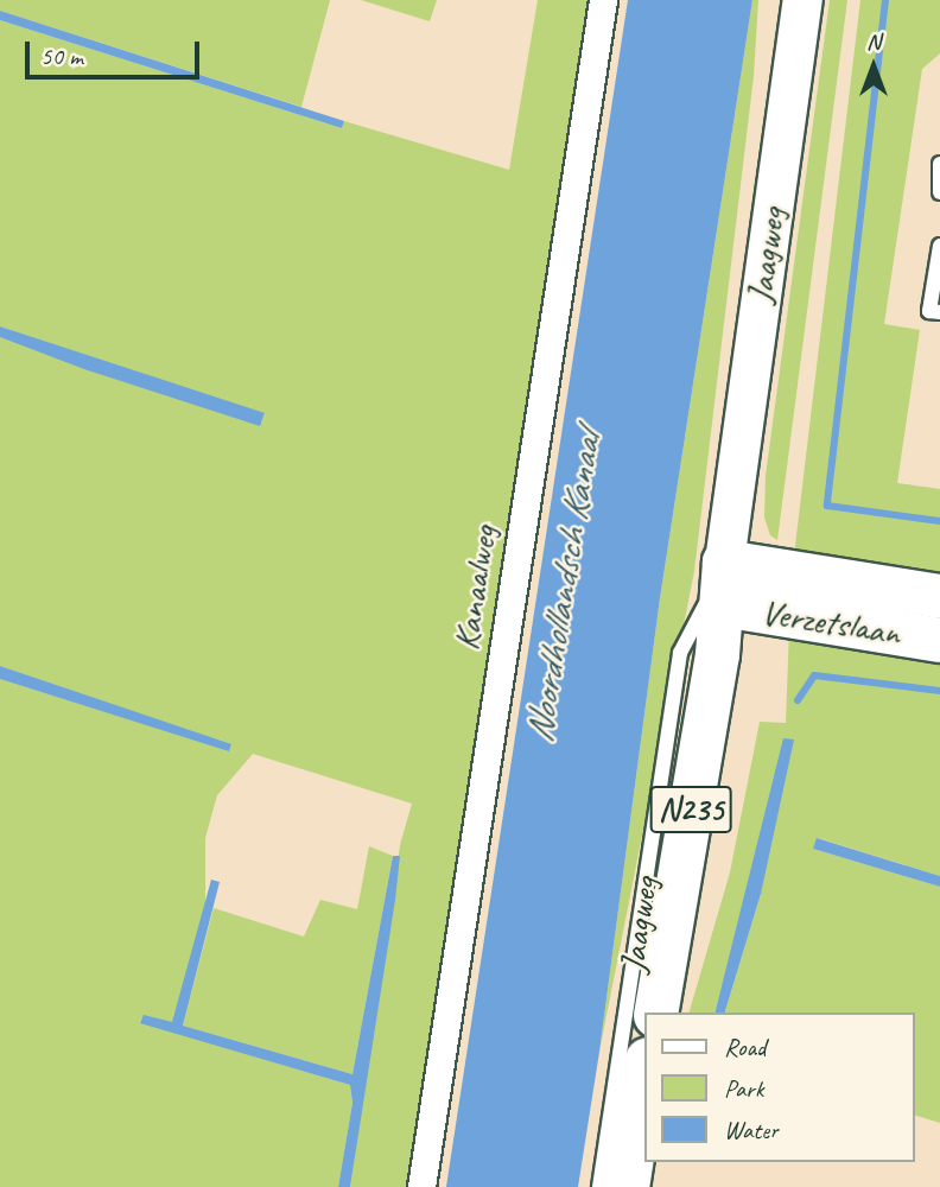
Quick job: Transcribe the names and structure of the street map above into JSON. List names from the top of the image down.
{
  "streets": {
    "main road": ["Jaagweg", "Verzetslaan", "N235"],
    "street": ["Kanaalweg"]
  },
  "crossings": [
    ["Jaagweg", "Verzetslaan"]
  ],
  "water": ["Noordhollandsch Kanaal"],
  "legend": ["Road", "Park", "Water"],
  "scale_bar": "50 m",
  "north": "top"
}
